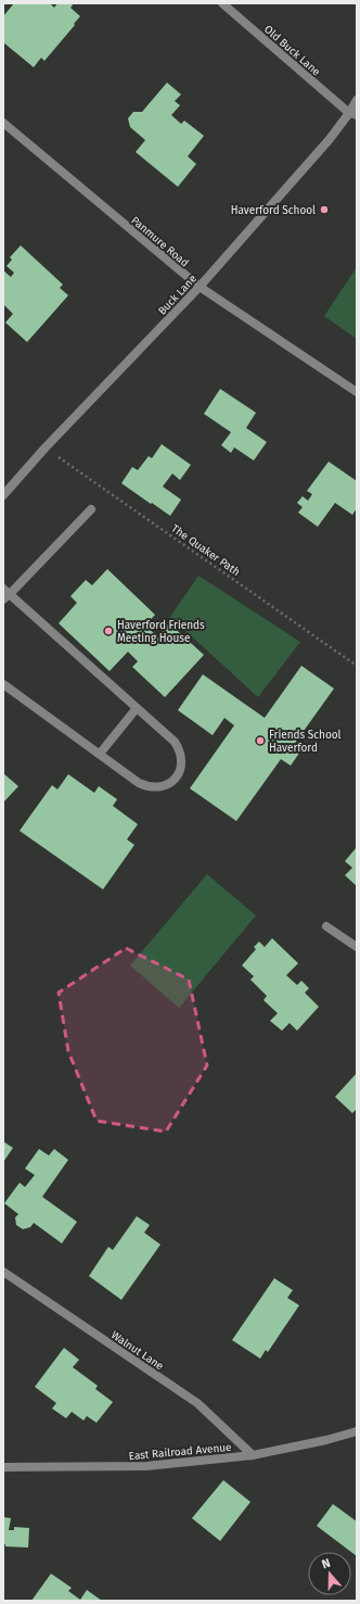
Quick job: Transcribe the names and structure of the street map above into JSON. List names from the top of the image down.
{
  "streets": {
    "street": [
      "Old Buck Lane",
      "Panmure Road",
      "Buck Lane",
      "Walnut Lane",
      "East Railroad Avenue"
    ],
    "path": ["The Quaker Path"]
  },
  "crossings": [
    ["Old Buck Lane", "Buck Lane"],
    ["Panmure Road", "Buck Lane"],
    ["Buck Lane", "The Quaker Path"],
    ["Walnut Lane", "East Railroad Avenue"]
  ],
  "places": ["Haverford School", "Haverford Friends Meeting House", "Friends School Haverford"],
  "north": "top"
}
